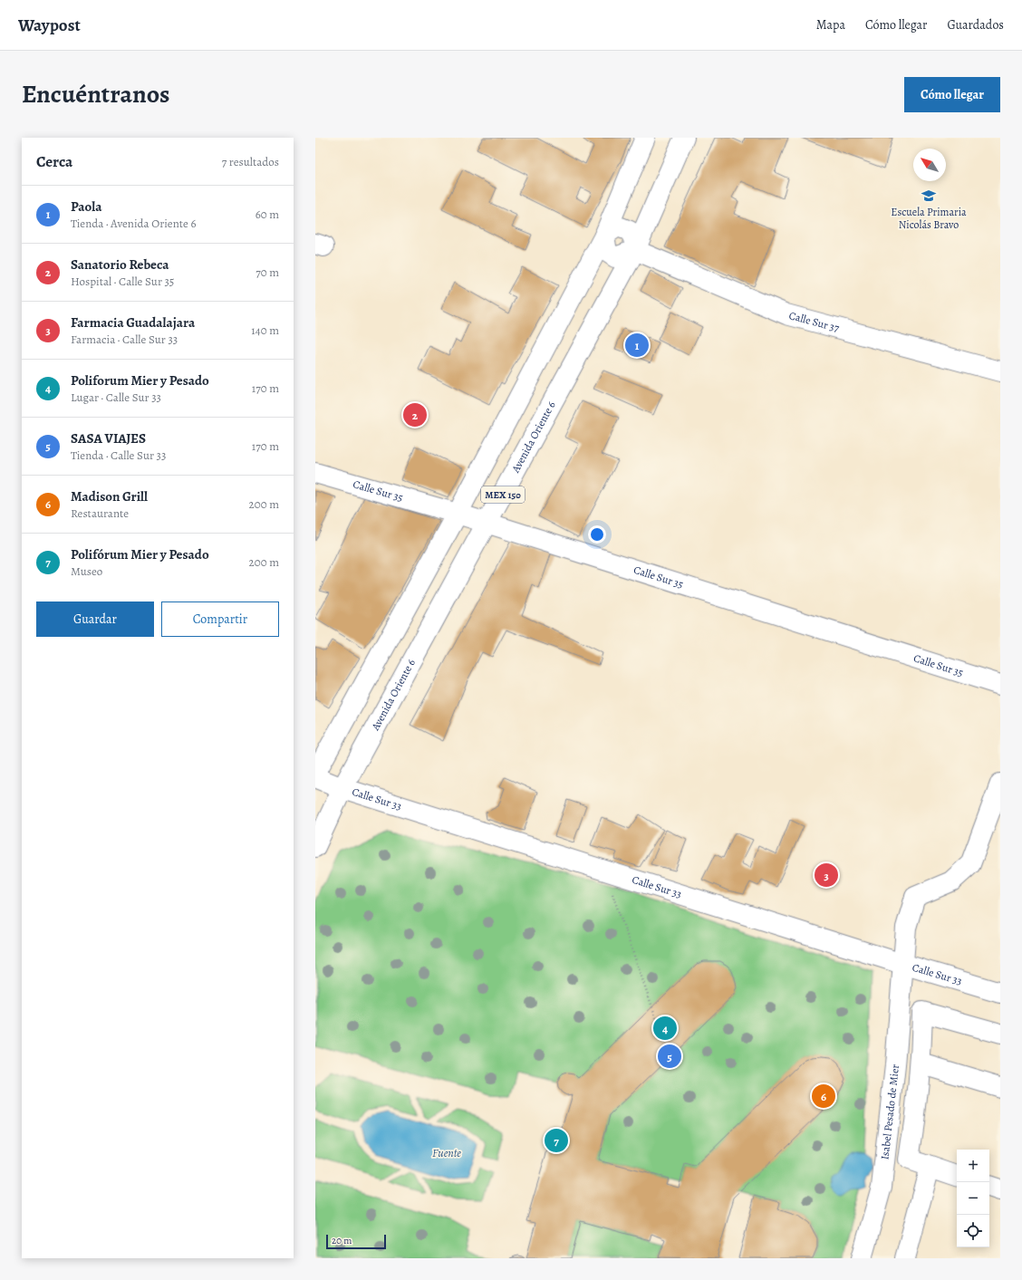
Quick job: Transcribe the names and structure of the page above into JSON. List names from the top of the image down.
{
  "streets": {
    "street": [
      "Calle Sur 37",
      "Avenida Oriente 6",
      "Calle Sur 35",
      "MEX 150",
      "Calle Sur 33",
      "Isabel Pesado de Mier"
    ]
  },
  "crossings": [
    ["Calle Sur 37", "Avenida Oriente 6"],
    ["Avenida Oriente 6", "Calle Sur 35"],
    ["Avenida Oriente 6", "Calle Sur 33"],
    ["Calle Sur 35", "MEX 150"],
    ["Calle Sur 33", "Isabel Pesado de Mier"]
  ],
  "water": ["Fuente"],
  "places": {
    "school or university": ["Escuela Primaria Nicolás Bravo"]
  },
  "scale_bar": "20 m",
  "north": "top left",
  "page": {
    "header": "Waypost",
    "nav": ["Mapa", "Cómo llegar", "Guardados"],
    "title": "Encuéntranos",
    "buttons": [
      "Cómo llegar",
      ["Guardar", "Compartir"]
    ],
    "heading": ["Cerca", "7 resultados"],
    "list": [
      {
        "mark": "1",
        "name": "Paola",
        "note": "Tienda · Avenida Oriente 6",
        "value": "60 m"
      },
      {
        "mark": "2",
        "name": "Sanatorio Rebeca",
        "note": "Hospital · Calle Sur 35",
        "value": "70 m"
      },
      {
        "mark": "3",
        "name": "Farmacia Guadalajara",
        "note": "Farmacia · Calle Sur 33",
        "value": "140 m"
      },
      {
        "mark": "4",
        "name": "Poliforum Mier y Pesado",
        "note": "Lugar · Calle Sur 33",
        "value": "170 m"
      },
      {
        "mark": "5",
        "name": "SASA VIAJES",
        "note": "Tienda · Calle Sur 33",
        "value": "170 m"
      },
      {
        "mark": "6",
        "name": "Madison Grill",
        "note": "Restaurante",
        "value": "200 m"
      },
      {
        "mark": "7",
        "name": "Polifórum Mier y Pesado",
        "note": "Museo",
        "value": "200 m"
      }
    ],
    "pins": [
      "1",
      "2",
      "3",
      "4",
      "5",
      "6",
      "7"
    ],
    "map_buttons": ["+", "−"],
    "scale": "20 m"
  }
}
